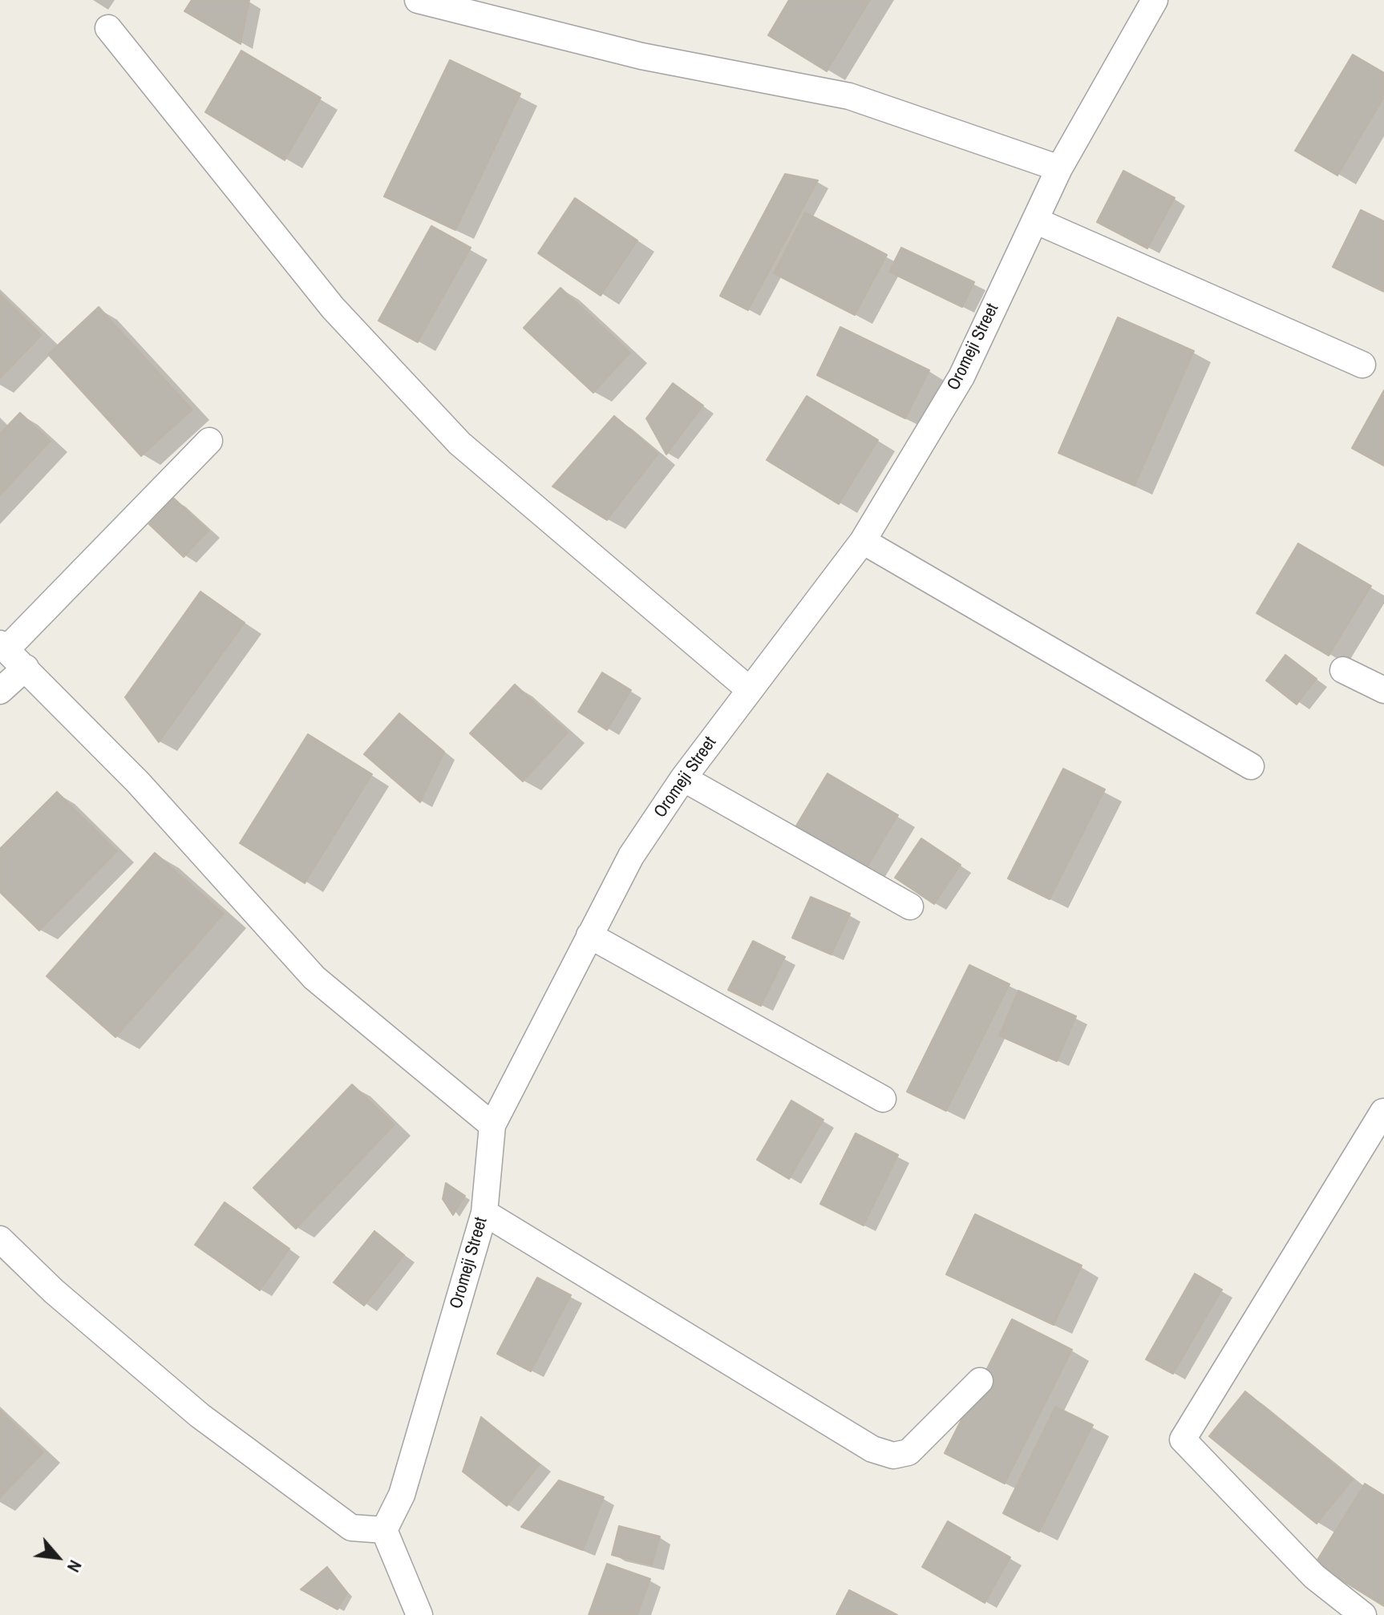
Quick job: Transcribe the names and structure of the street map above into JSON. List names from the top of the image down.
{
  "streets": {
    "street": ["Oromeji Street"]
  },
  "north": "bottom right"
}
